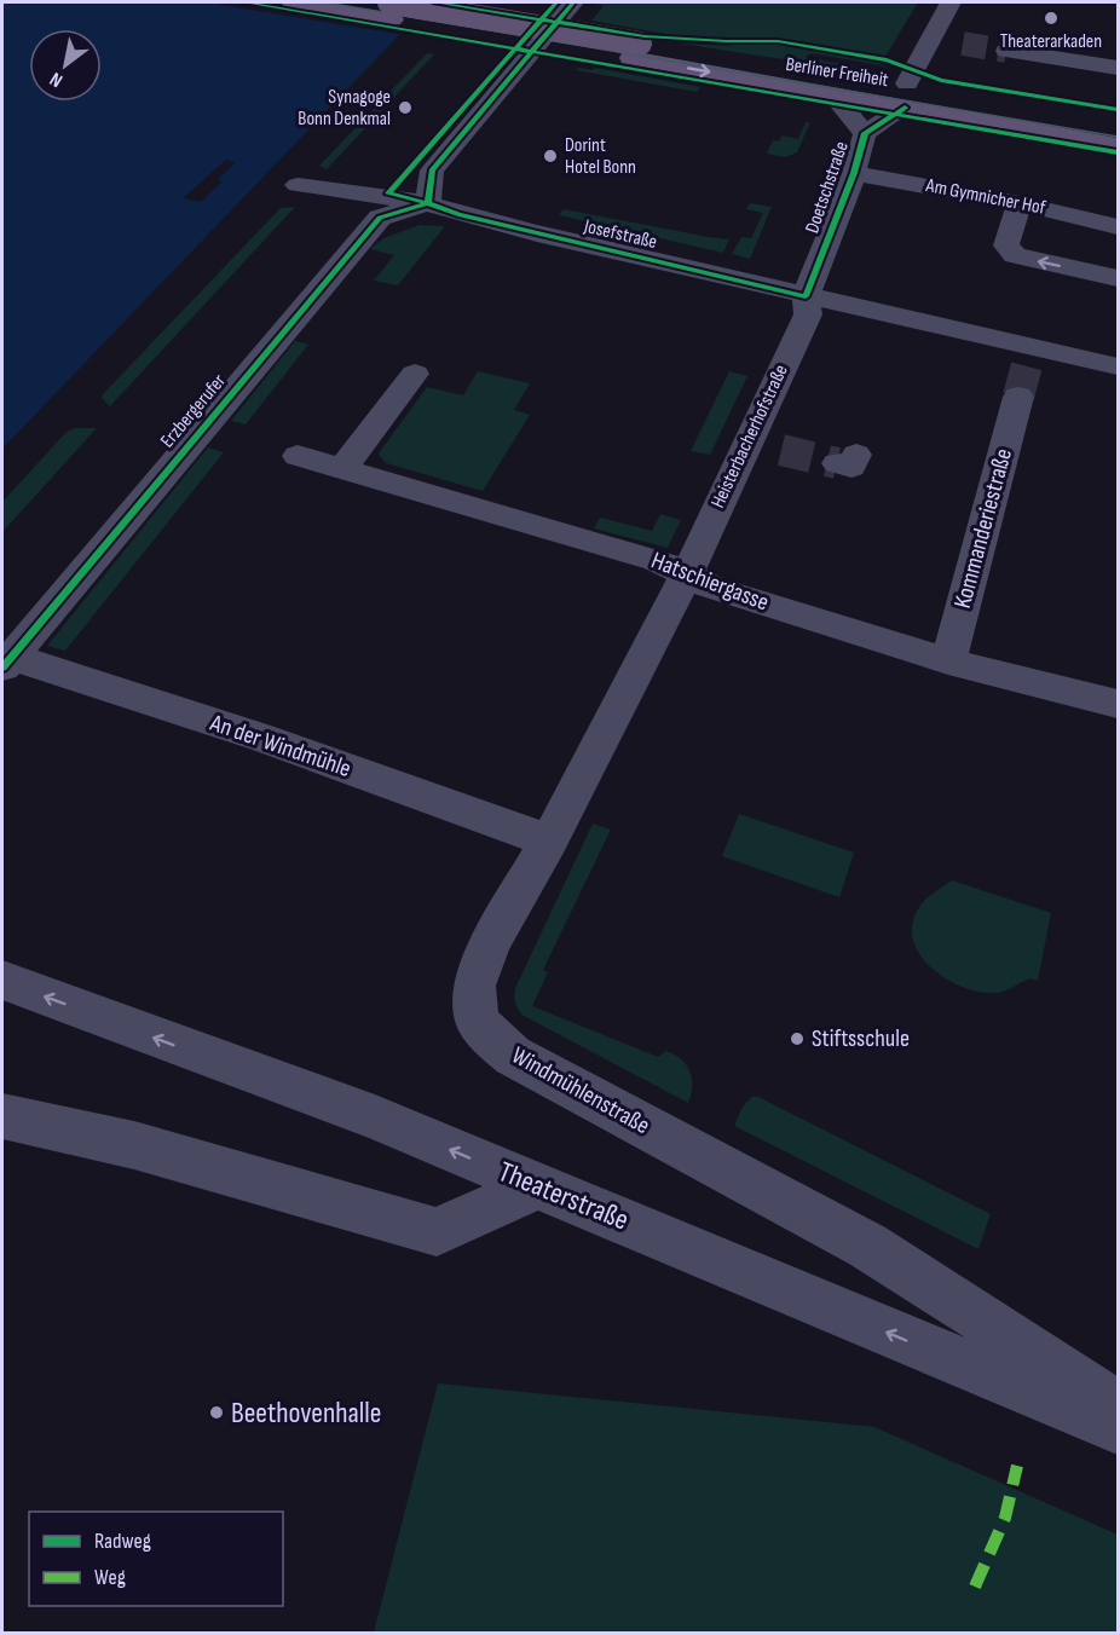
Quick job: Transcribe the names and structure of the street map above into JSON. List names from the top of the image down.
{
  "streets": {
    "main road": ["Berliner Freiheit"],
    "street": [
      "Doetschstraße",
      "Am Gymnicher Hof",
      "Josefstraße",
      "Erzbergerufer",
      "Heisterbacherhofstraße",
      "Kommanderiestraße",
      "Hatschiergasse",
      "An der Windmühle",
      "Windmühlenstraße",
      "Theaterstraße"
    ]
  },
  "crossings": [
    ["Berliner Freiheit", "Doetschstraße"],
    ["Doetschstraße", "Am Gymnicher Hof"],
    ["Doetschstraße", "Josefstraße"],
    ["Doetschstraße", "Heisterbacherhofstraße"],
    ["Josefstraße", "Erzbergerufer"],
    ["Josefstraße", "Heisterbacherhofstraße"],
    ["Josefstraße", "Kommanderiestraße"],
    ["Erzbergerufer", "An der Windmühle"],
    ["Heisterbacherhofstraße", "Hatschiergasse"],
    ["Heisterbacherhofstraße", "Windmühlenstraße"],
    ["Kommanderiestraße", "Hatschiergasse"],
    ["Hatschiergasse", "Windmühlenstraße"],
    ["An der Windmühle", "Windmühlenstraße"]
  ],
  "places": [
    "Theaterarkaden",
    "Synagoge Bonn Denkmal",
    "Dorint Hotel Bonn",
    "Stiftsschule",
    "Beethovenhalle"
  ],
  "legend": ["Radweg", "Weg"],
  "north": "bottom left"
}
